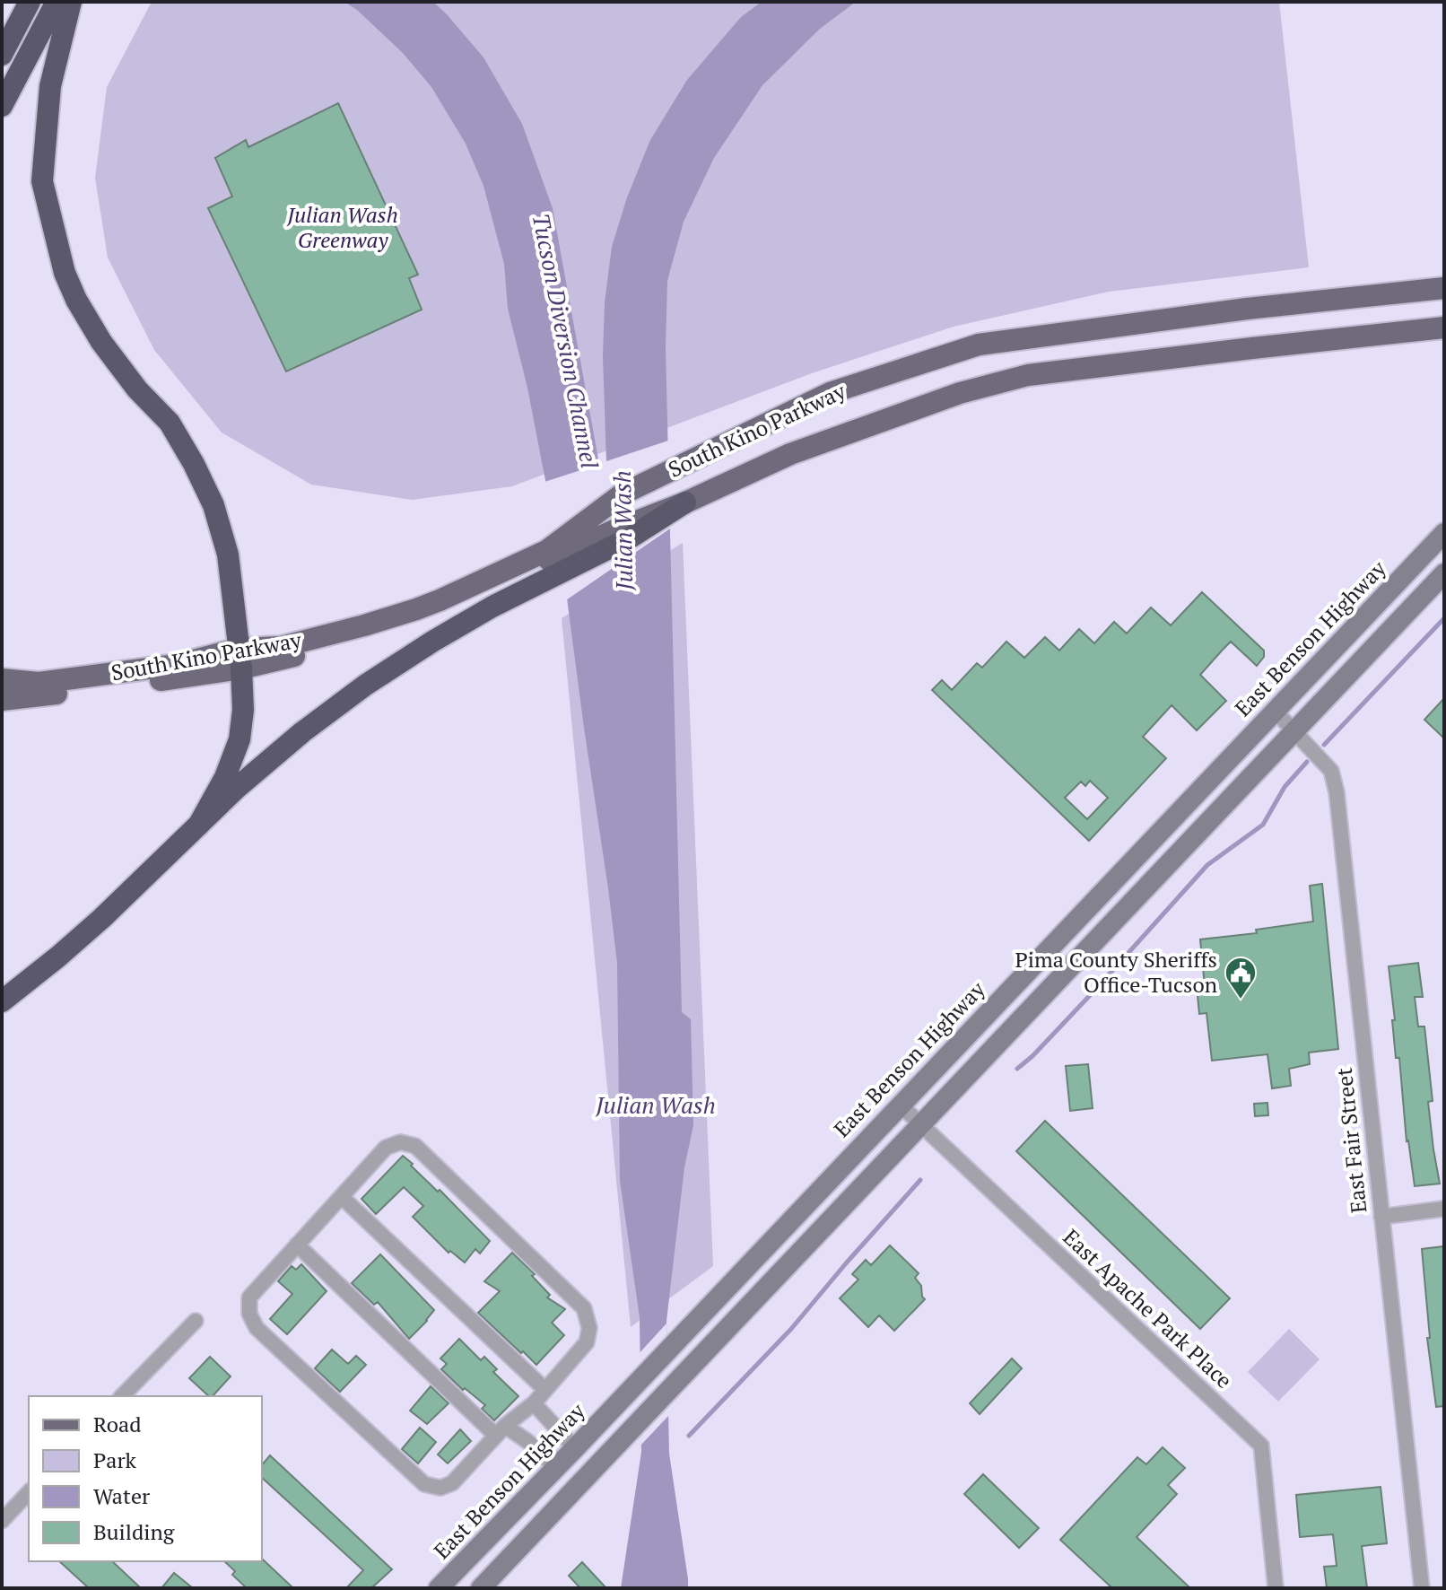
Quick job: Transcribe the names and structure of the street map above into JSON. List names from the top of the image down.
{
  "streets": {
    "main road": ["South Kino Parkway", "East Benson Highway"],
    "street": ["East Fair Street", "East Apache Park Place"]
  },
  "crossings": [
    ["East Benson Highway", "East Fair Street"],
    ["East Benson Highway", "East Apache Park Place"]
  ],
  "water": ["Tucson Diversion Channel", "Julian Wash"],
  "parks": ["Julian Wash Greenway"],
  "places": {
    "public building": ["Pima County Sheriffs Office-Tucson"]
  },
  "legend": [
    "Road",
    "Park",
    "Water",
    "Building"
  ]
}
